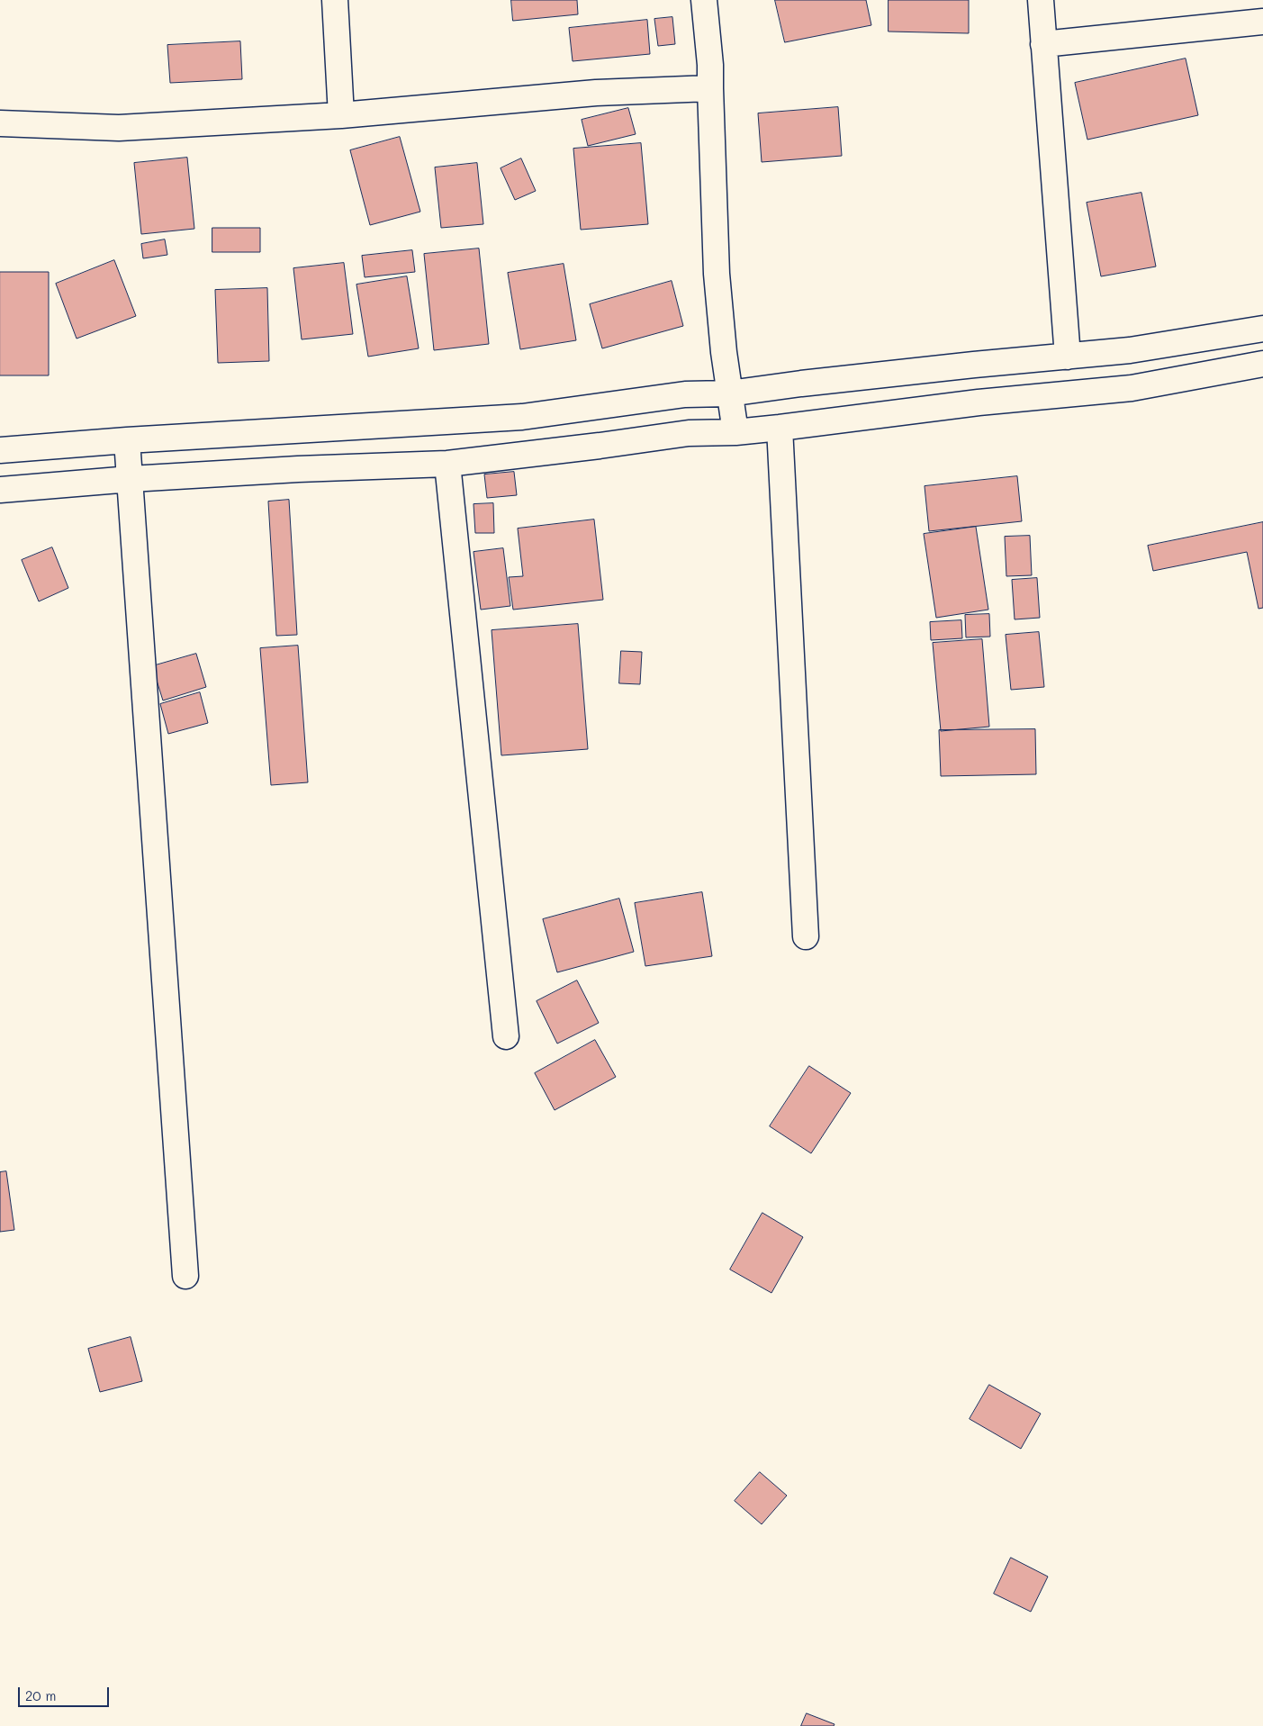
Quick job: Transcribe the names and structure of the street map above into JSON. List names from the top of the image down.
{
  "scale_bar": "20 m"
}
